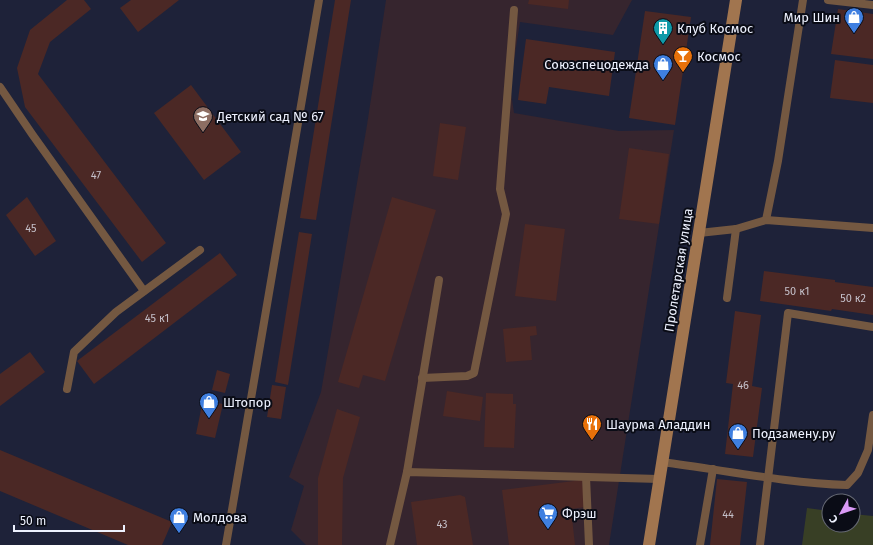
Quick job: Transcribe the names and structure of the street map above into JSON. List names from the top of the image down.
{
  "streets": {
    "street": ["Пролетарская улица"]
  },
  "places": {
    "shop": [
      "Мир Шин",
      "Союзспецодежда",
      "Штопор",
      "Подзамену.ру",
      "Молдова"
    ],
    "building": ["Клуб Космос"],
    "bar": ["Космос"],
    "school or university": ["Детский сад № 67"],
    "restaurant": ["Шаурма Аладдин"],
    "supermarket": ["Фрэш"]
  },
  "house_numbers": [
    "47",
    "45",
    "50 к1",
    "50 к2",
    "45 к1",
    "46",
    "44",
    "43"
  ],
  "scale_bar": "50 m",
  "north": "bottom left"
}
